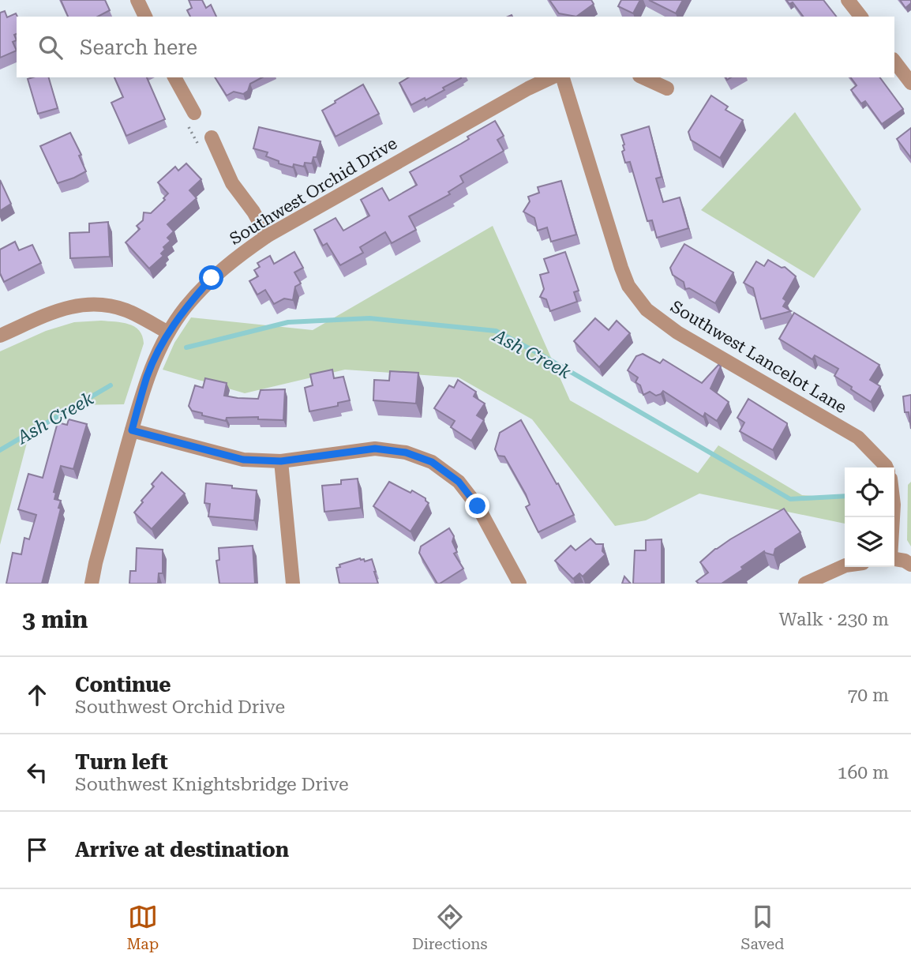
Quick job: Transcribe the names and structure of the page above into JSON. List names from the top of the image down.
{
  "streets": {
    "street": ["Southwest Orchid Drive", "Southwest Lancelot Lane"]
  },
  "water": ["Ash Creek"],
  "page": {
    "search": "Search here",
    "heading": ["3 min", "Walk · 230 m"],
    "list": [
      ["Continue", "Southwest Orchid Drive", "70 m"],
      ["Turn left", "Southwest Knightsbridge Drive", "160 m"],
      "Arrive at destination"
    ],
    "nav": ["Map", "Directions", "Saved"]
  }
}
